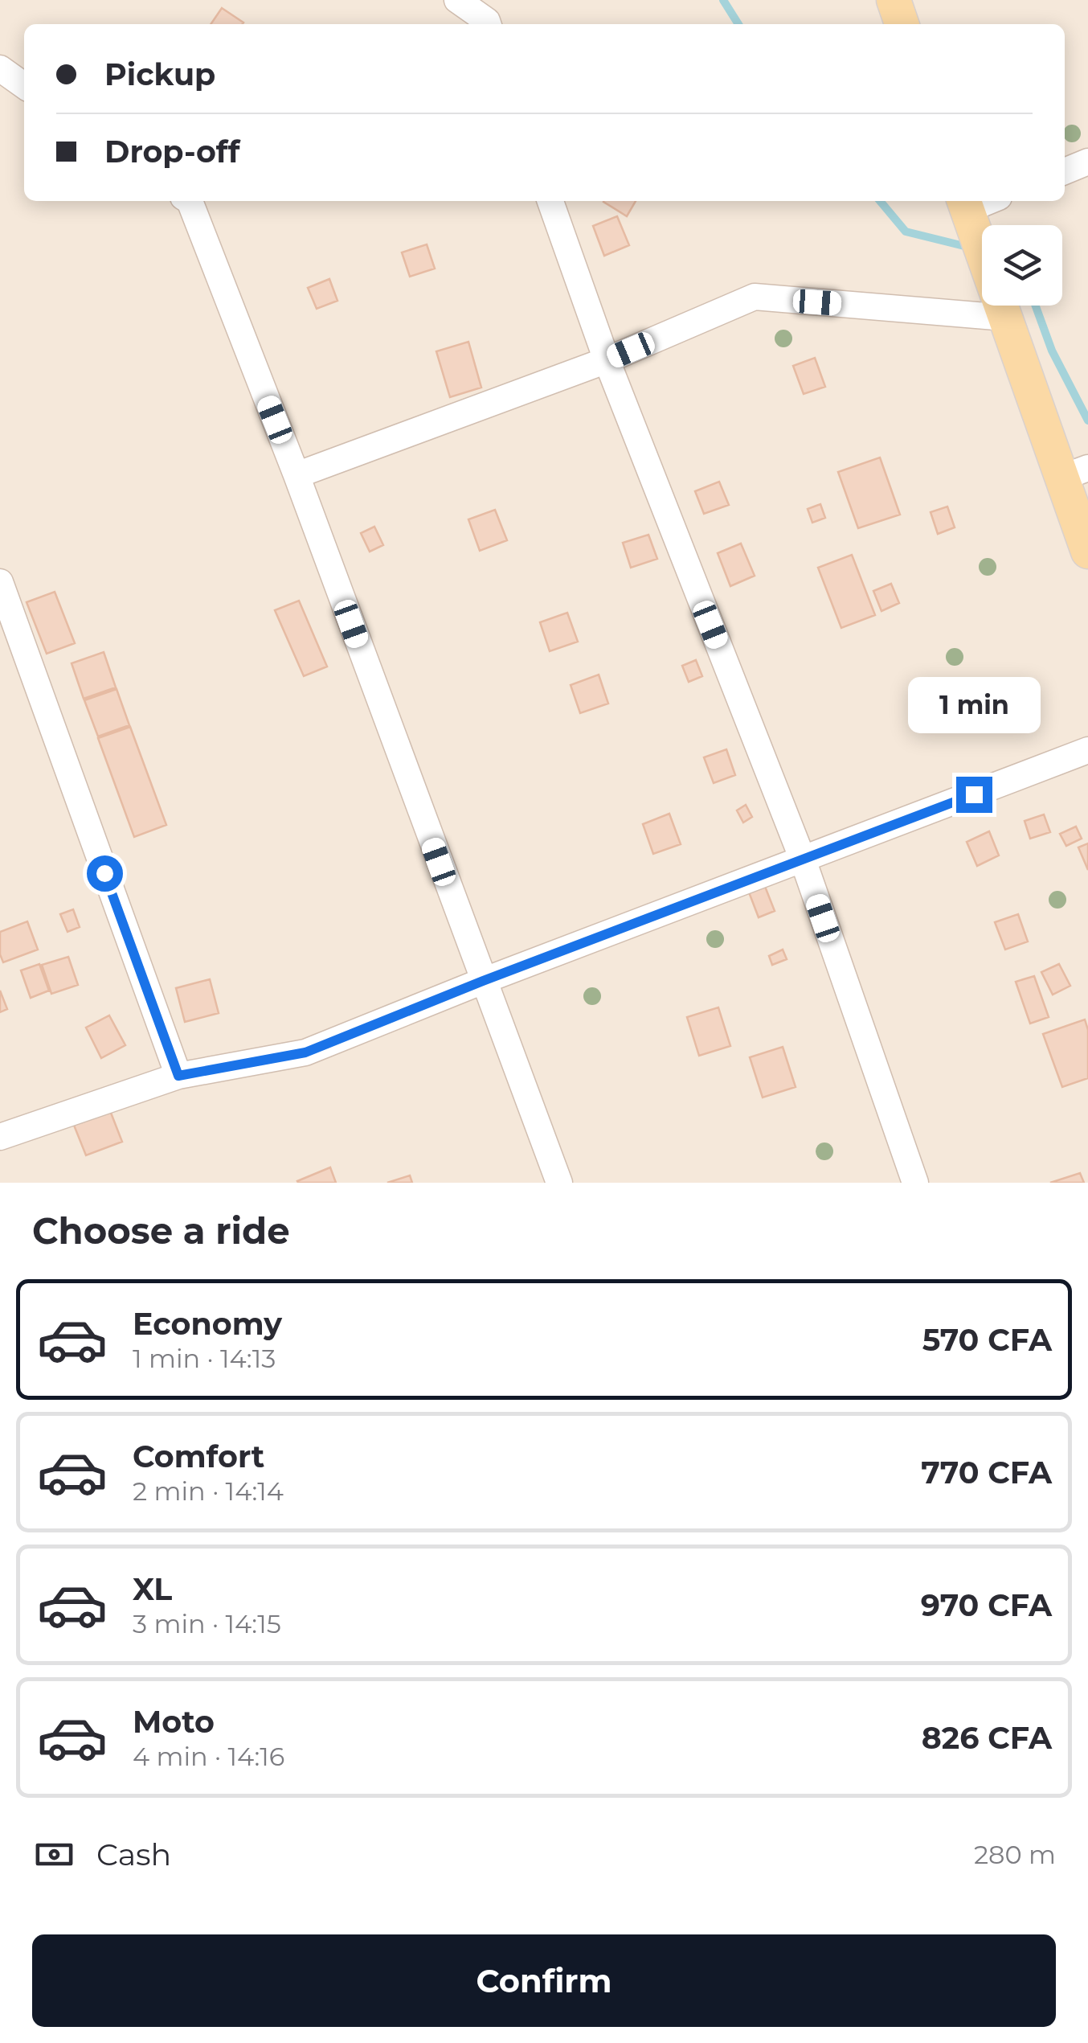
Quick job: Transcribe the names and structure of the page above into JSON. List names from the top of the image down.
{
  "page": {
    "banner": ["Pickup", "Drop-off"],
    "bubble": "1 min",
    "heading": "Choose a ride",
    "list": [
      {
        "name": "Economy",
        "note": "1 min · 14:13",
        "value": "570 CFA"
      },
      {
        "name": "Comfort",
        "note": "2 min · 14:14",
        "value": "770 CFA"
      },
      {
        "name": "XL",
        "note": "3 min · 14:15",
        "value": "970 CFA"
      },
      {
        "name": "Moto",
        "note": "4 min · 14:16",
        "value": "826 CFA"
      }
    ],
    "pay": ["Cash", "280 m"],
    "buttons": "Confirm"
  }
}
